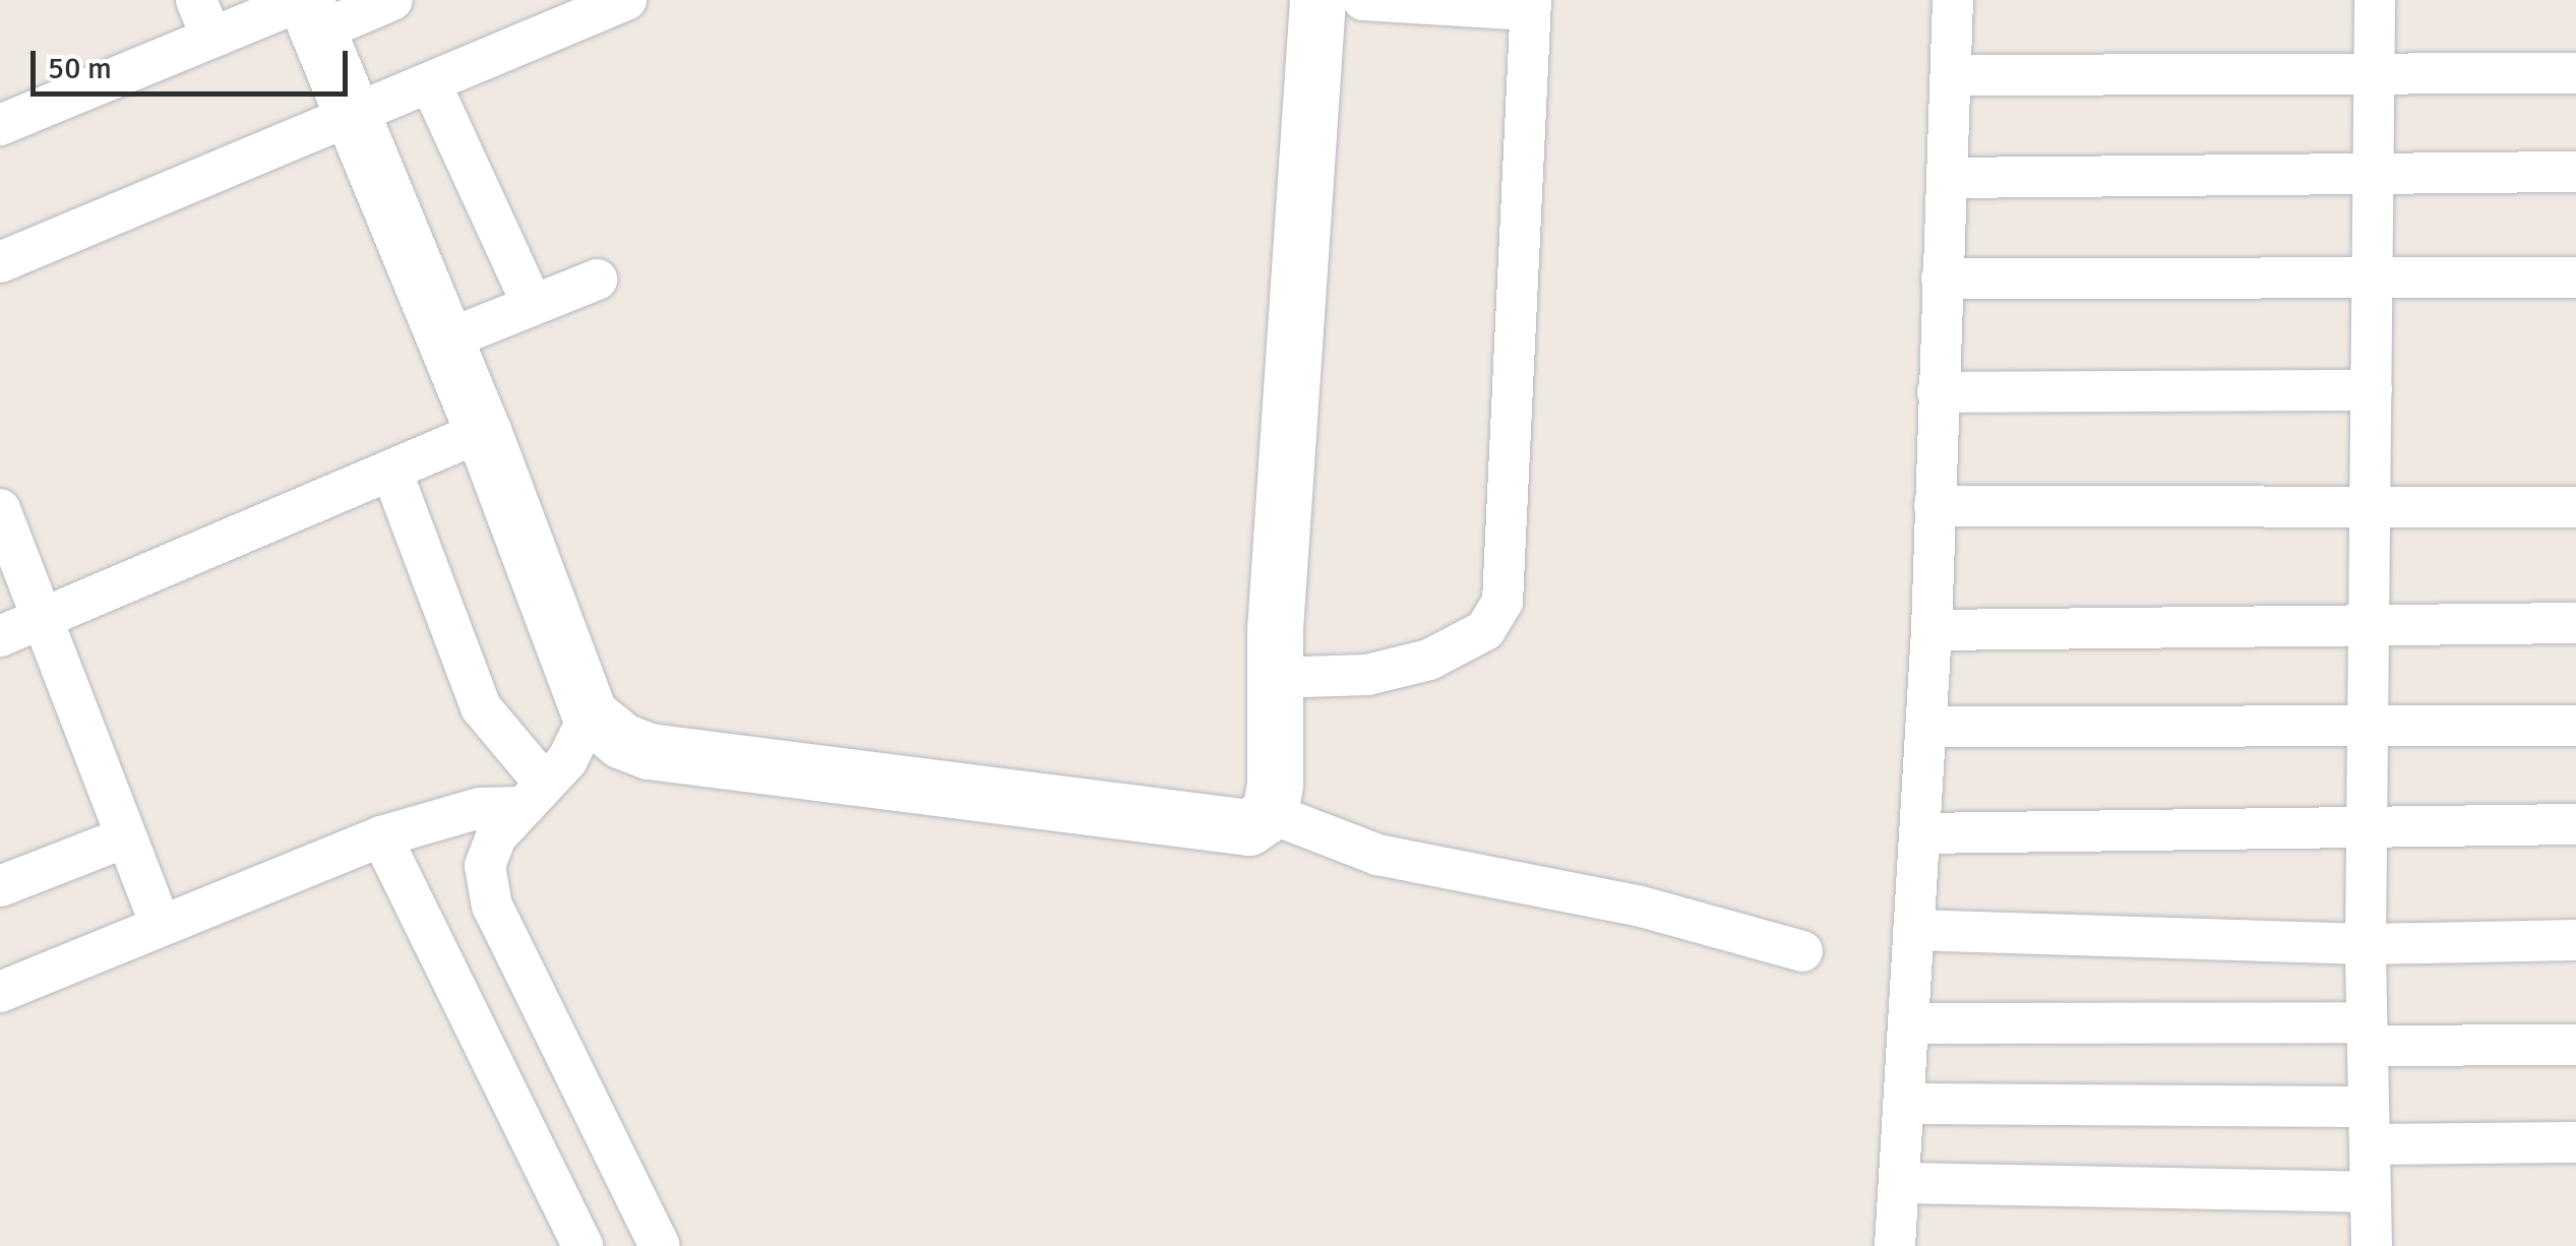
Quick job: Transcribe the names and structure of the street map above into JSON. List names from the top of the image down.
{
  "scale_bar": "50 m"
}
